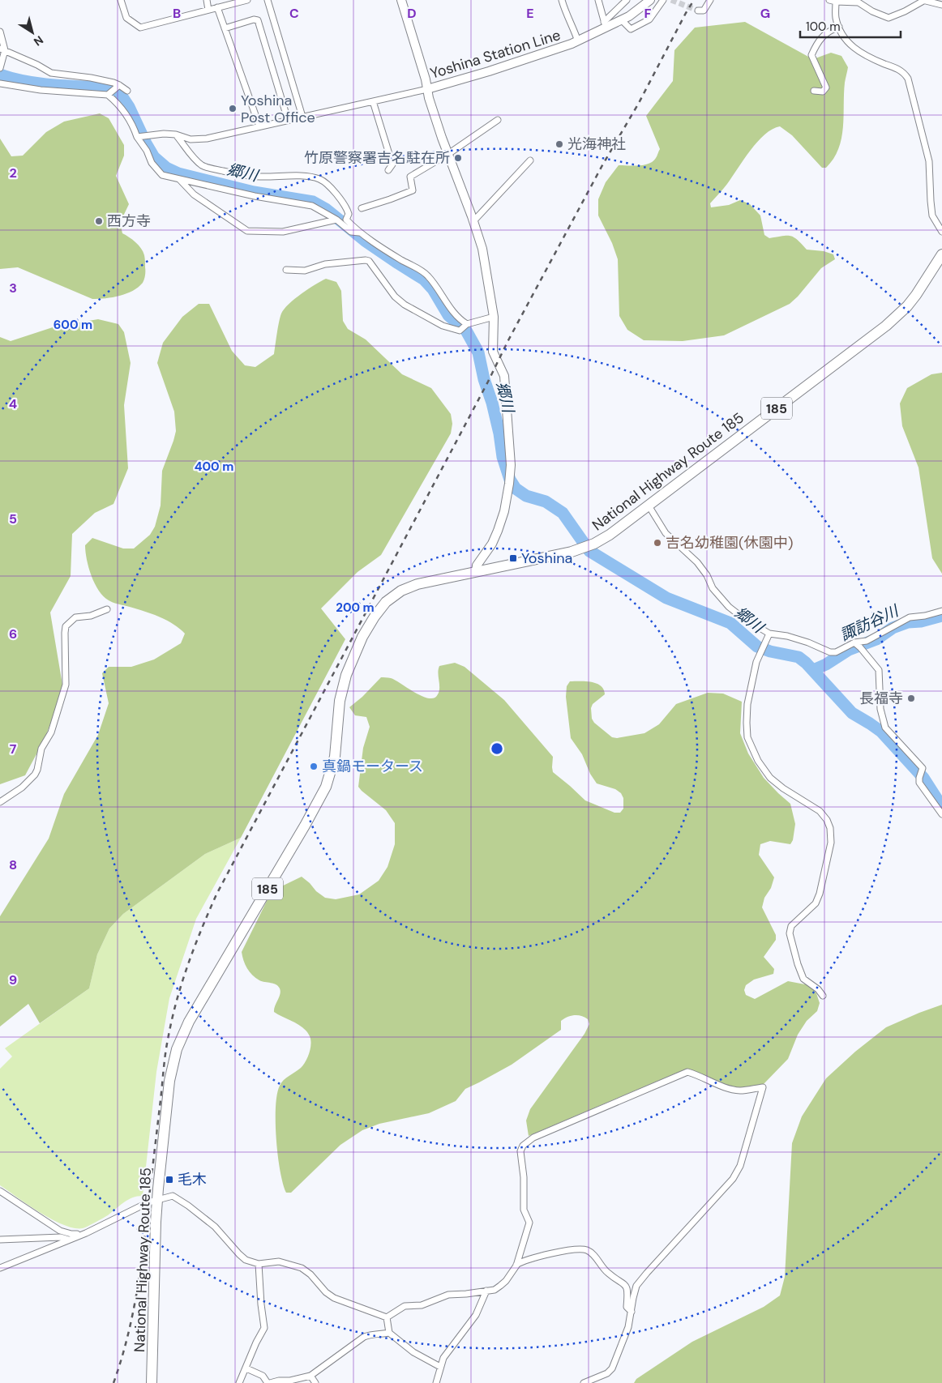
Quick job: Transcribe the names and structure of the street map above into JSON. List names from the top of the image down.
{
  "streets": {
    "highway": ["185", "National Highway Route 185"],
    "main road": ["Yoshina Station Line"]
  },
  "crossings": [
    ["Yoshina Station Line", "National Highway Route 185"]
  ],
  "water": ["郷川", "諏訪谷川"],
  "places": {
    "other": [
      "Yoshina Post Office",
      "光海神社",
      "竹原警察署吉名駐在所",
      "西方寺",
      "吉名幼稚園(休園中)",
      "長福寺",
      "真鍋モータース"
    ],
    "transit": ["Yoshina", "毛木"]
  },
  "scale_bar": "100 m",
  "north": "bottom right",
  "grid": {
    "columns": [
      "B",
      "C",
      "D",
      "E",
      "F",
      "G"
    ],
    "rows": [
      "2",
      "3",
      "4",
      "5",
      "6",
      "7",
      "8",
      "9"
    ]
  },
  "rings": ["600 m", "400 m", "200 m"]
}
